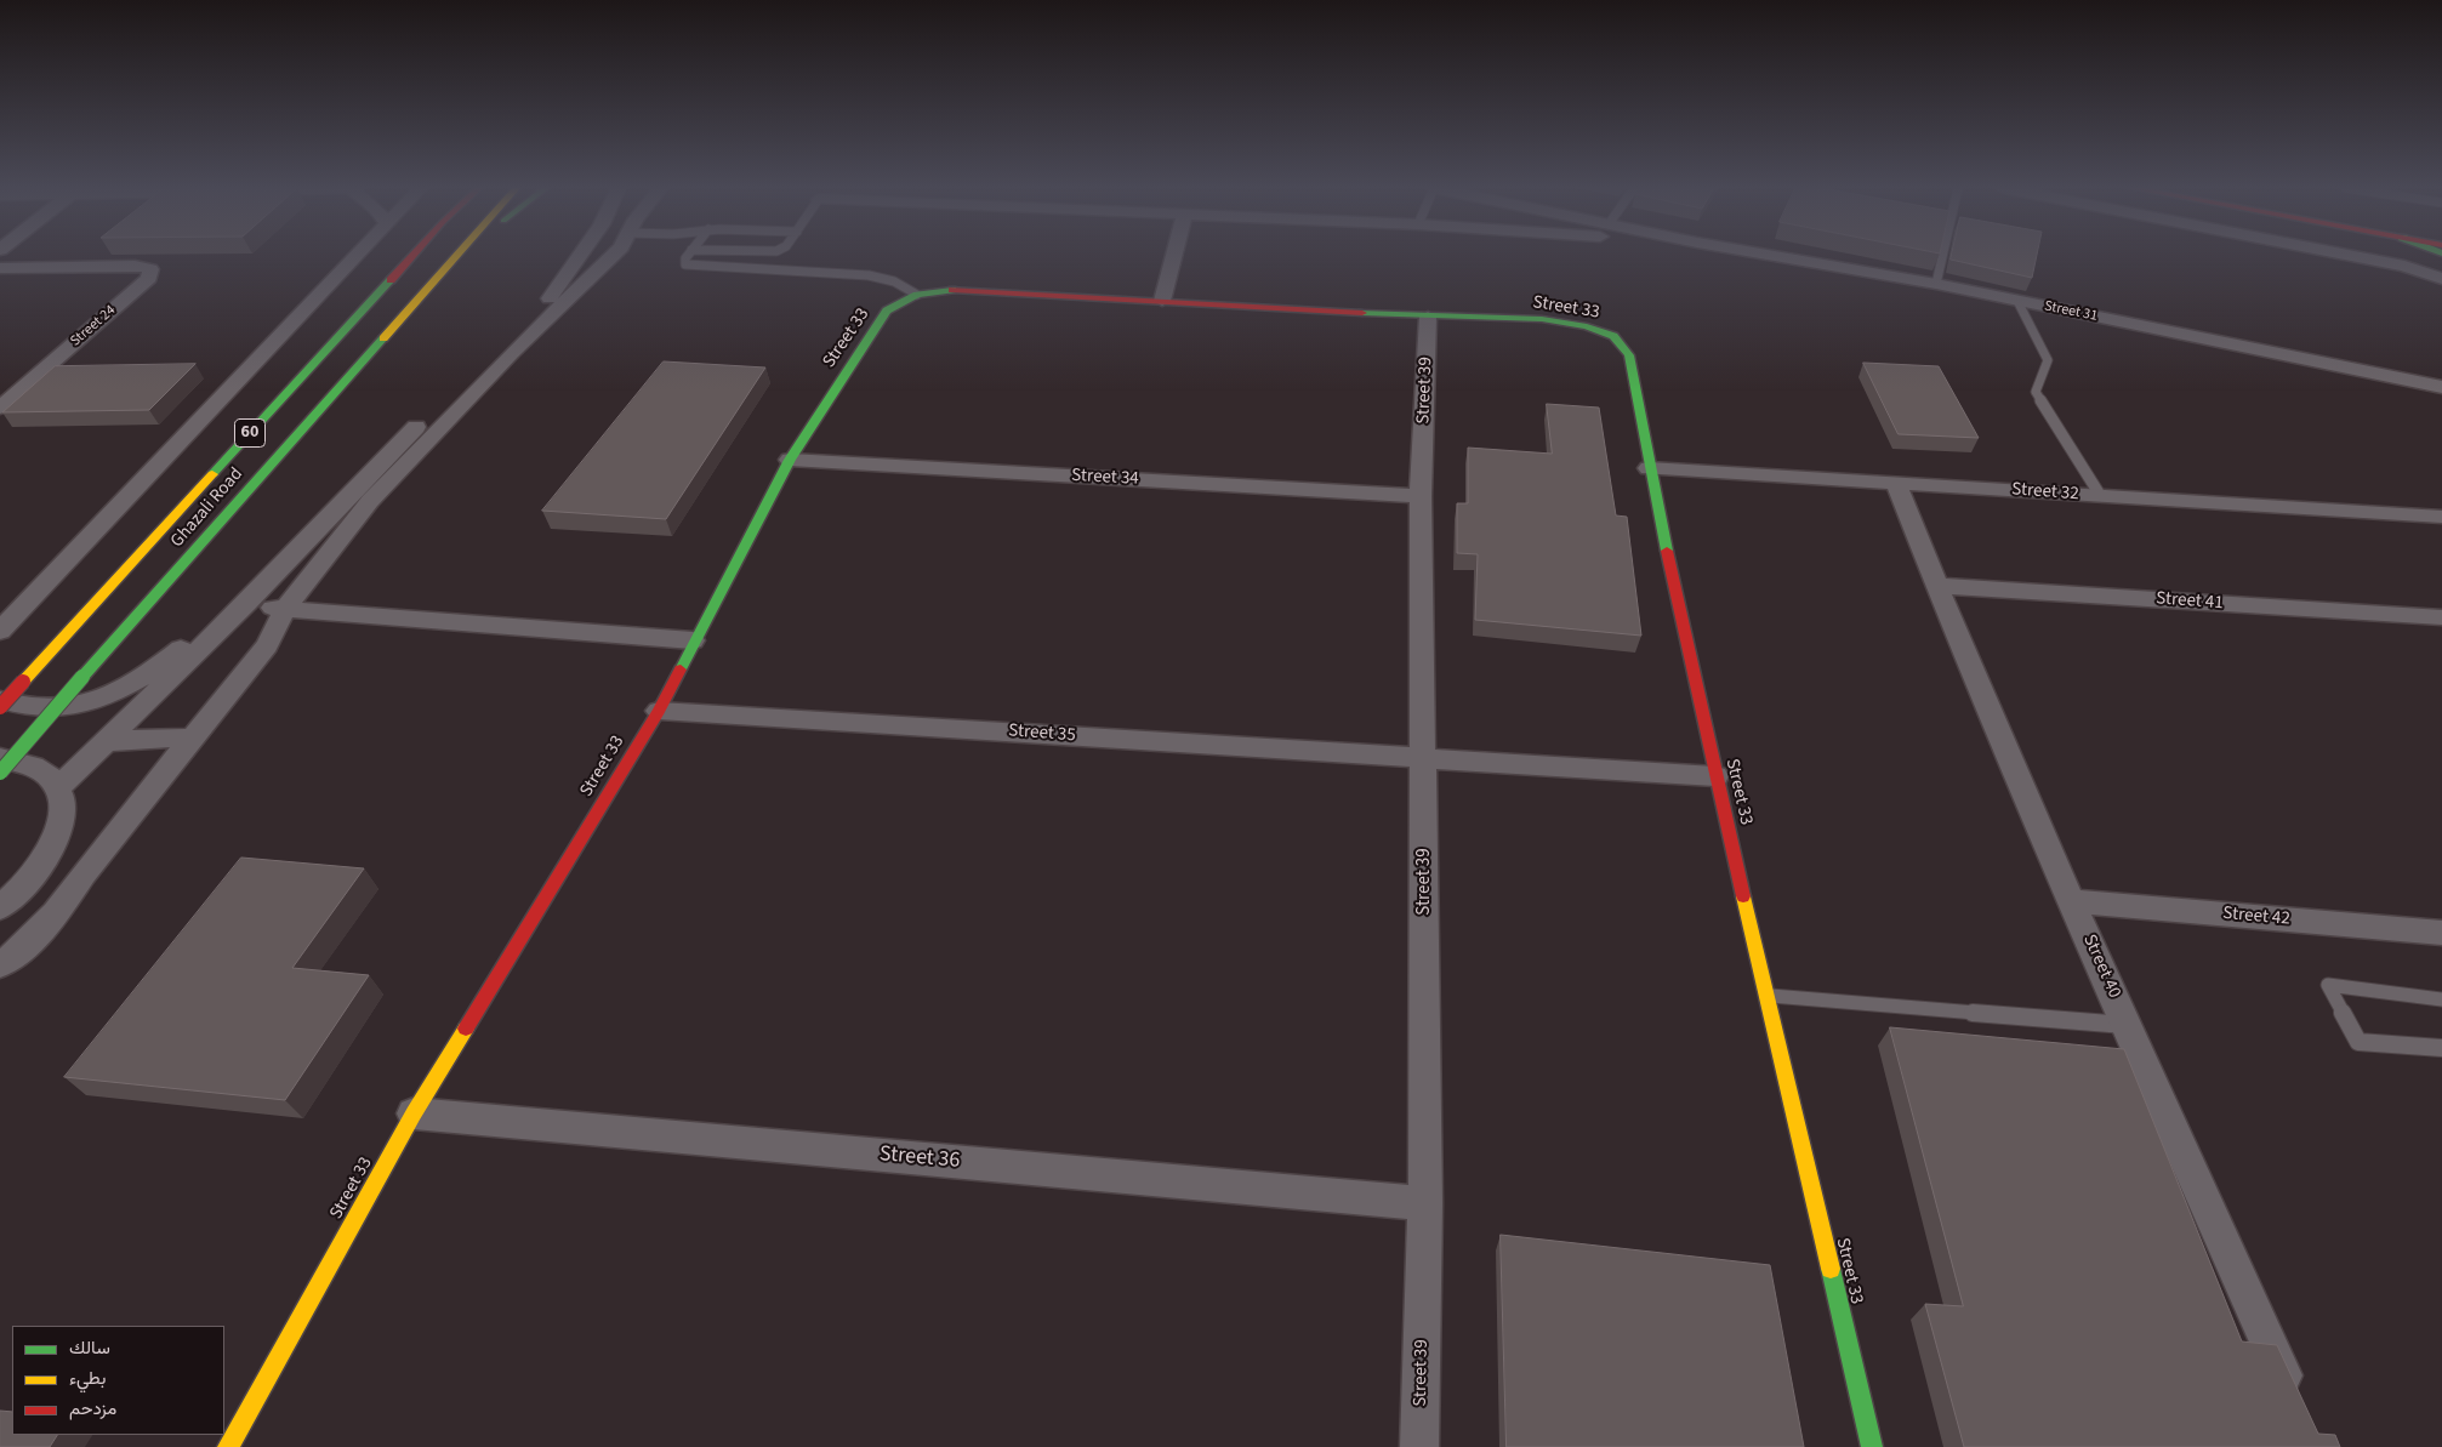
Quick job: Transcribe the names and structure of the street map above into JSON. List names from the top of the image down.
{
  "streets": {
    "main road": ["Street 33", "60", "Ghazali Road"],
    "street": [
      "Street 31",
      "Street 24",
      "Street 39",
      "Street 34",
      "Street 32",
      "Street 41",
      "Street 35",
      "Street 42",
      "Street 40",
      "Street 36"
    ]
  },
  "crossings": [
    ["Street 33", "Street 39"],
    ["Street 33", "Street 34"],
    ["Street 33", "Street 32"],
    ["Street 33", "Street 35"],
    ["Street 33", "Street 36"],
    ["Street 39", "Street 34"],
    ["Street 39", "Street 35"],
    ["Street 39", "Street 36"],
    ["Street 32", "Street 40"],
    ["Street 41", "Street 40"],
    ["Street 42", "Street 40"]
  ],
  "legend": ["سالك", "بطيء", "مزدحم"]
}
